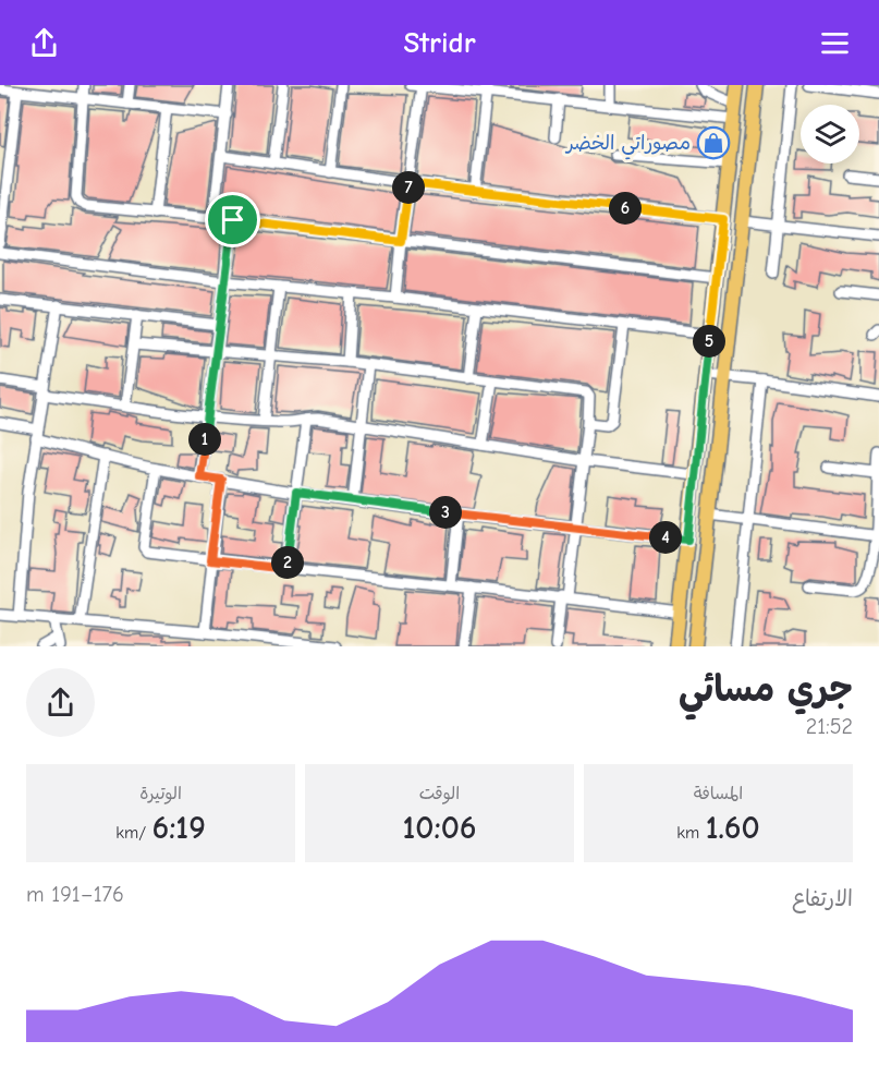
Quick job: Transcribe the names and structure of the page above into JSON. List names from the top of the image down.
{
  "places": {
    "shop": ["مصوراتي الخضر"]
  },
  "page": {
    "header": "Stridr",
    "pins": [
      "7",
      "6",
      "5",
      "1",
      "3",
      "4",
      "2"
    ],
    "heading": ["جري مسائي", "21:52"],
    "stats": [
      ["المسافة", "1.60 km"],
      ["الوقت", "10:06"],
      ["الوتيرة", "6:19 /km"]
    ],
    "chart": ["الارتفاع", "176–191 m"]
  }
}
